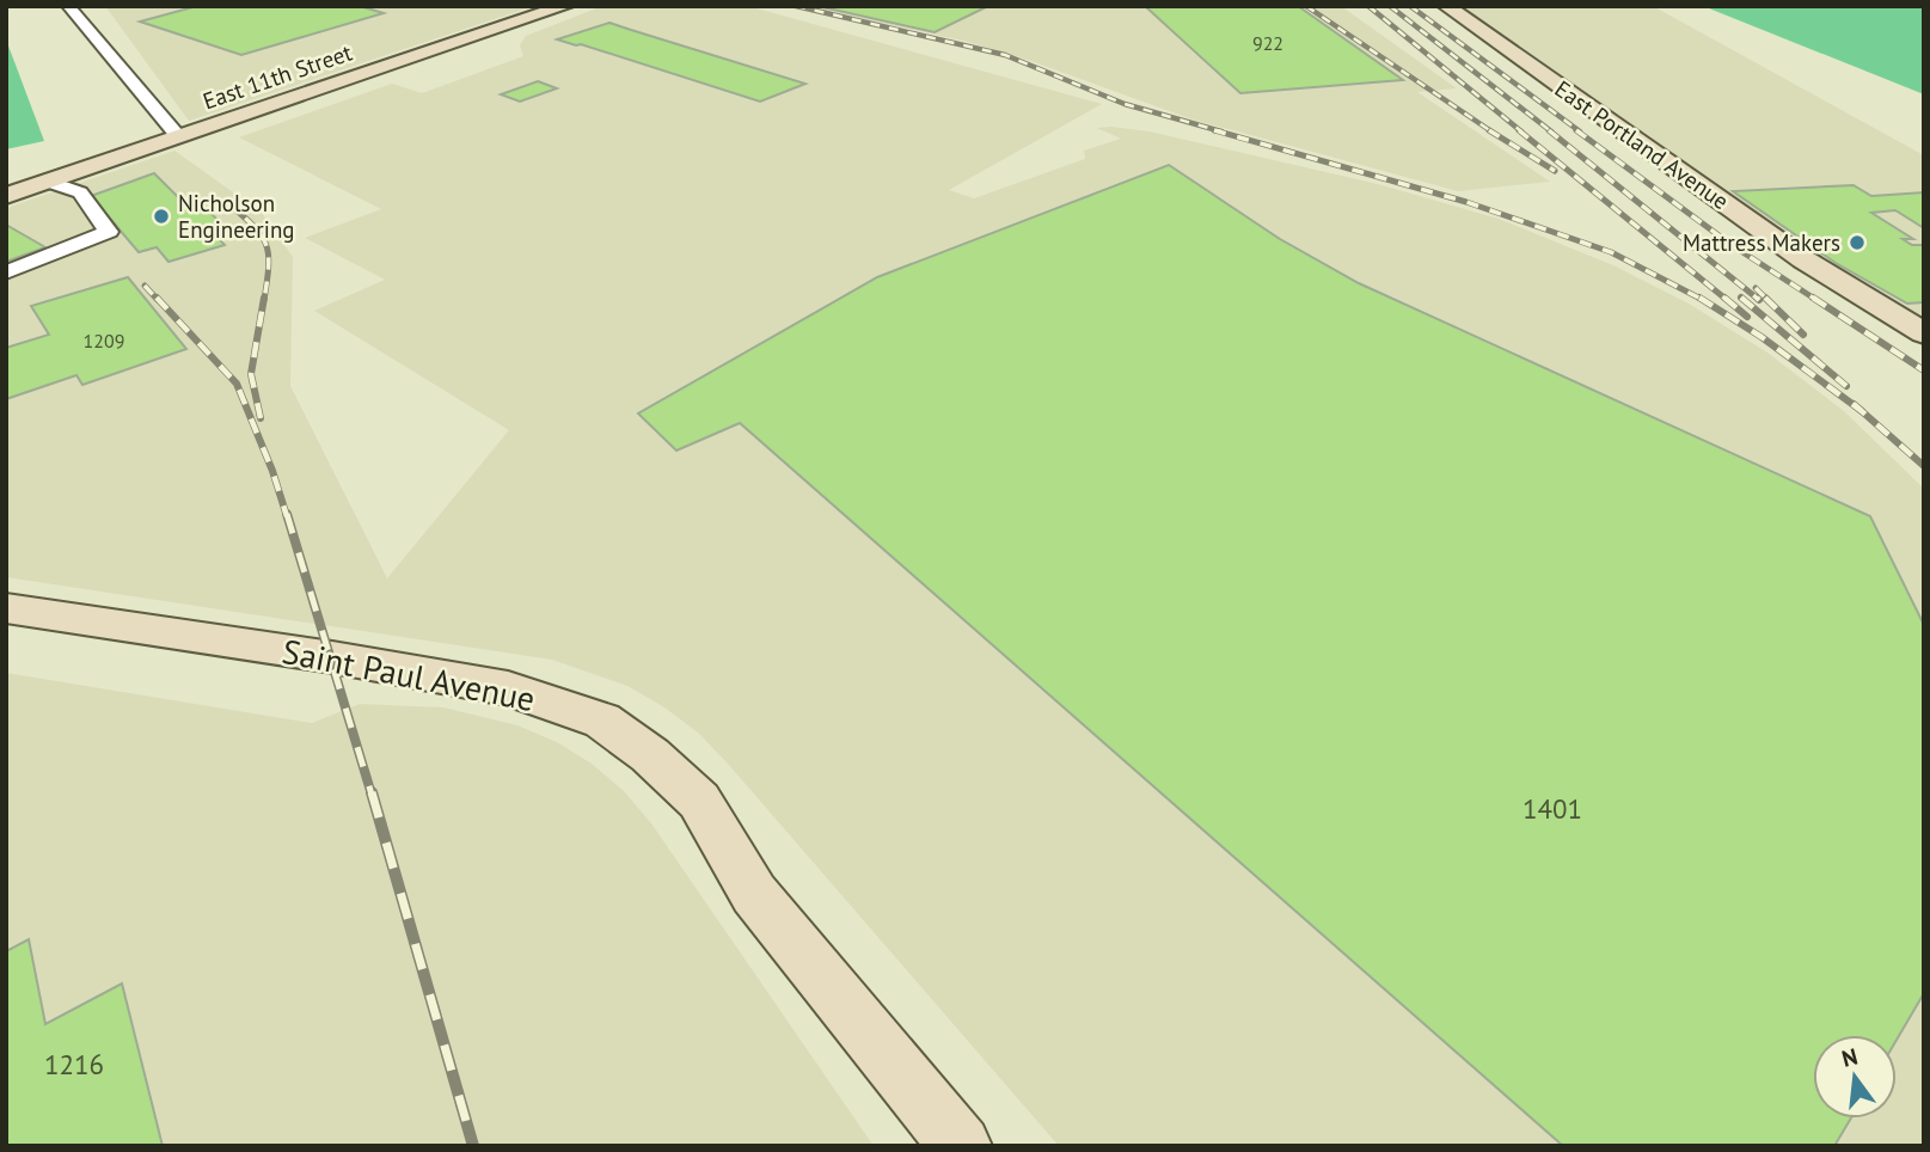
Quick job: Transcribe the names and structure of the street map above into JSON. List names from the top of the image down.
{
  "streets": {
    "street": ["East 11th Street", "East Portland Avenue", "Saint Paul Avenue"]
  },
  "places": ["Nicholson Engineering", "Mattress Makers"],
  "house_numbers": [
    "922",
    "1209",
    "1401",
    "1216"
  ],
  "north": "top"
}
